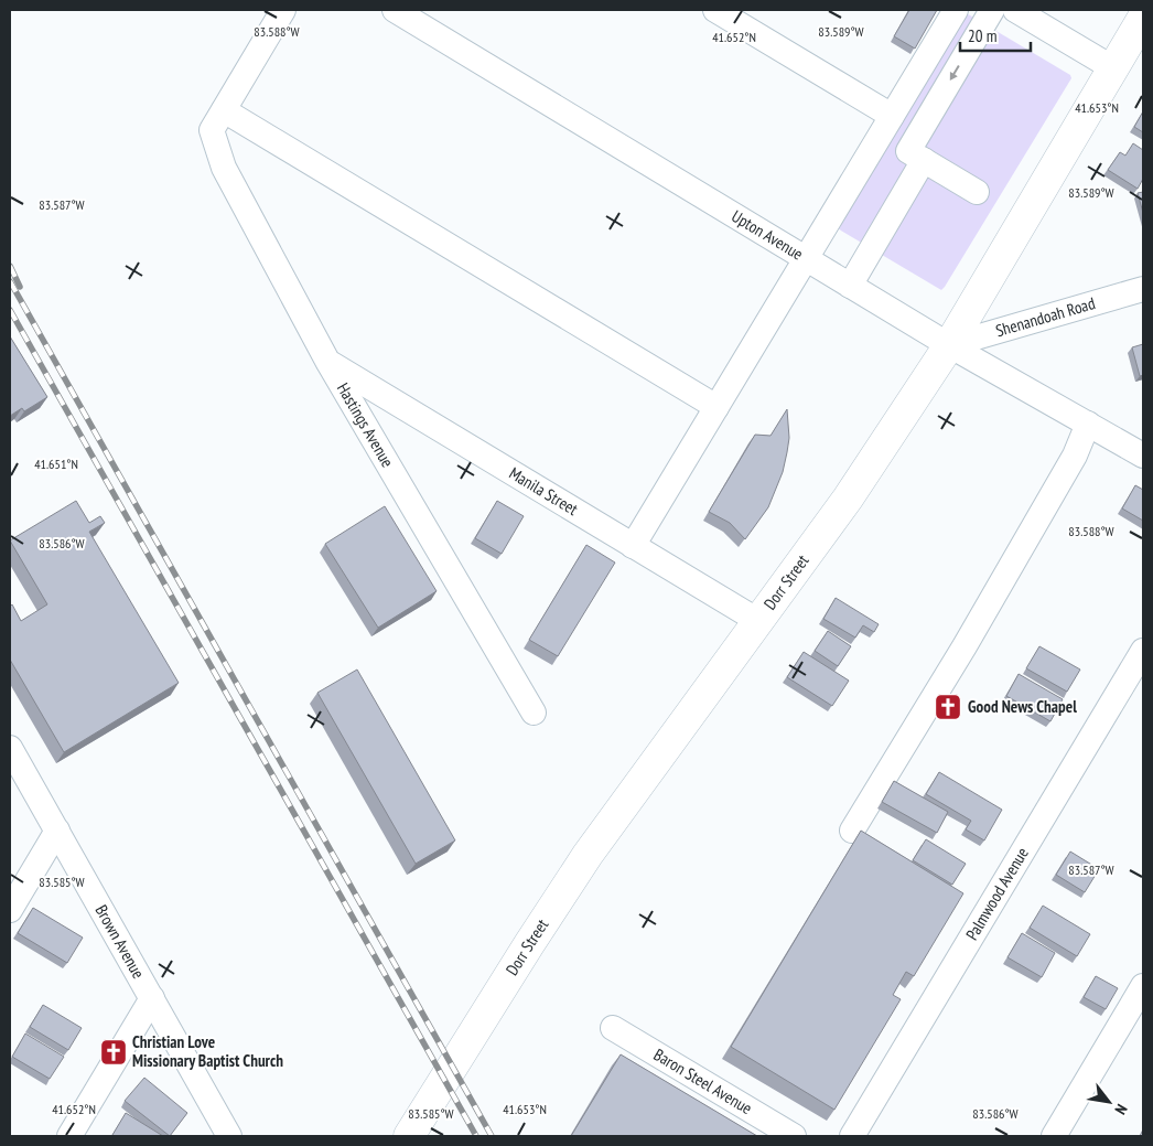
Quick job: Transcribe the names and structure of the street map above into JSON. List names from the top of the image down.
{
  "streets": {
    "main road": ["Dorr Street"],
    "street": [
      "Upton Avenue",
      "Shenandoah Road",
      "Hastings Avenue",
      "Manila Street",
      "Palmwood Avenue",
      "Brown Avenue",
      "Baron Steel Avenue"
    ]
  },
  "crossings": [
    ["Upton Avenue", "Shenandoah Road"],
    ["Upton Avenue", "Dorr Street"],
    ["Shenandoah Road", "Dorr Street"],
    ["Hastings Avenue", "Manila Street"],
    ["Manila Street", "Dorr Street"]
  ],
  "places": {
    "church": ["Good News Chapel", "Christian Love Missionary Baptist Church"]
  },
  "scale_bar": "20 m",
  "north": "bottom right",
  "coordinates": [
    "83.588°W",
    "83.589°W",
    "41.652°N",
    "41.653°N",
    "83.587°W",
    "41.651°N",
    "83.586°W",
    "83.585°W"
  ]
}
